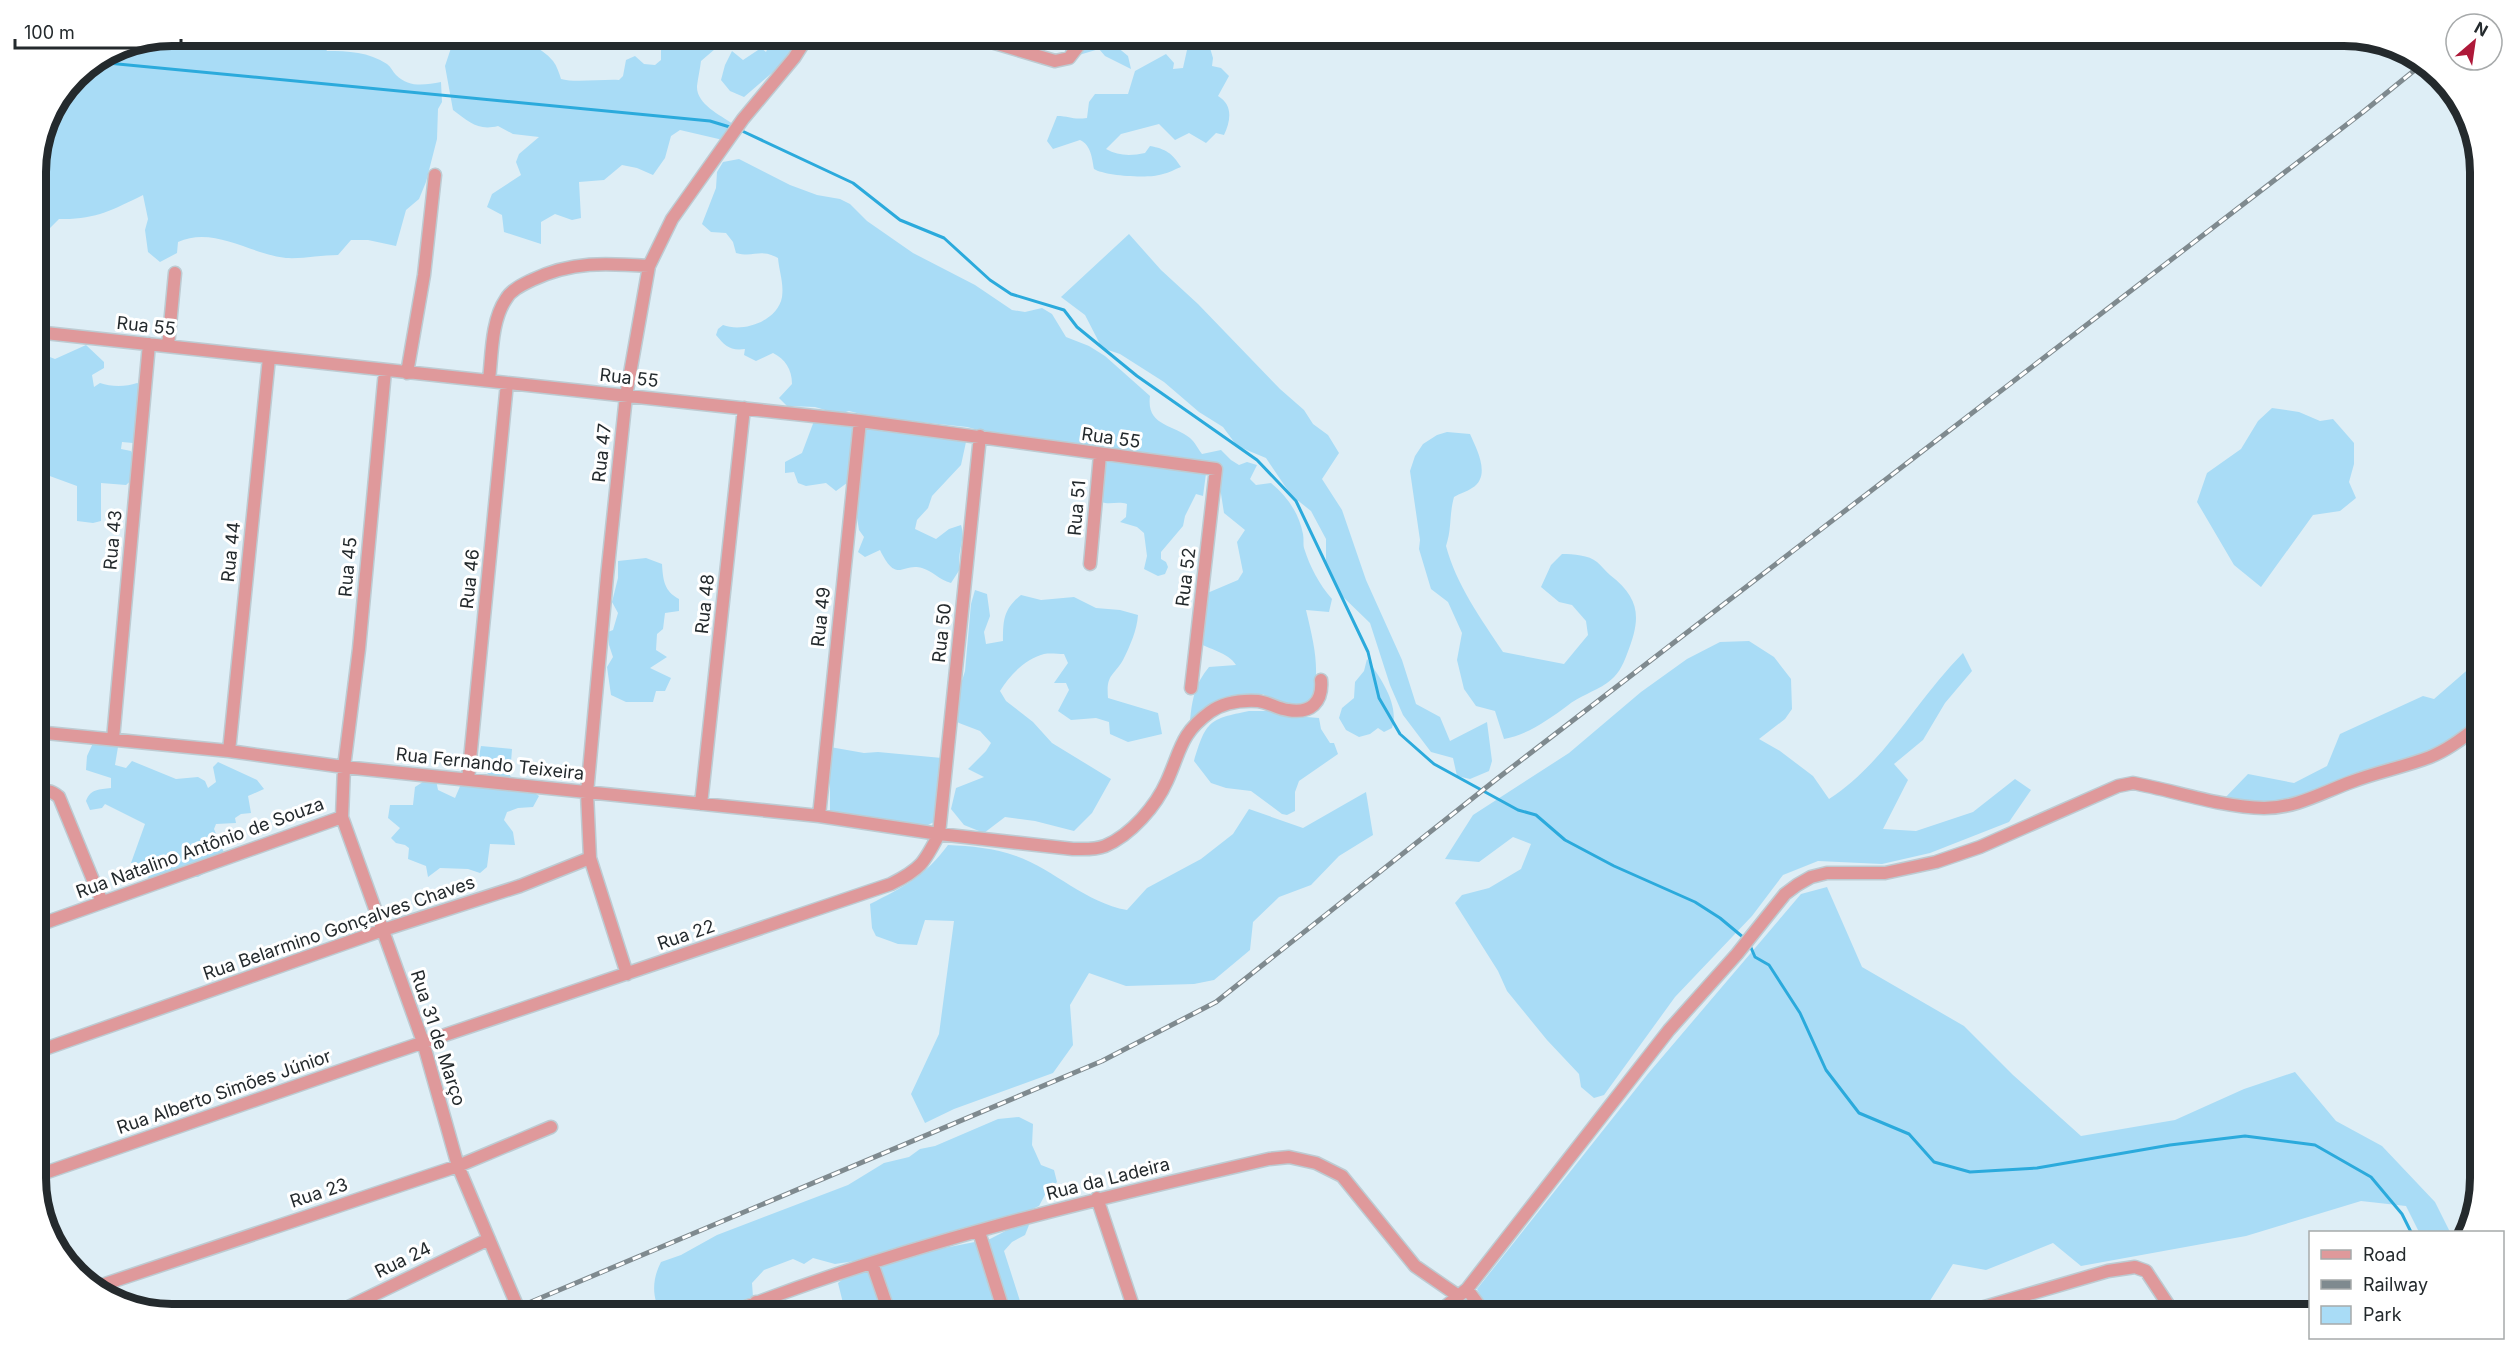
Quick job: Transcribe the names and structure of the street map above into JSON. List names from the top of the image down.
{
  "streets": {
    "street": [
      "Rua 55",
      "Rua 47",
      "Rua 51",
      "Rua 43",
      "Rua 44",
      "Rua 45",
      "Rua 52",
      "Rua 46",
      "Rua 48",
      "Rua 49",
      "Rua 50",
      "Rua Fernando Teixeira",
      "Rua Natalino Antônio de Souza",
      "Rua Belarmino Gonçalves Chaves",
      "Rua 22",
      "Rua 31 de Março",
      "Rua Alberto Simões Júnior",
      "Rua da Ladeira",
      "Rua 23",
      "Rua 24"
    ]
  },
  "crossings": [
    ["Rua 55", "Rua 47"],
    ["Rua 55", "Rua 51"],
    ["Rua 55", "Rua 43"],
    ["Rua 55", "Rua 44"],
    ["Rua 55", "Rua 45"],
    ["Rua 55", "Rua 52"],
    ["Rua 55", "Rua 46"],
    ["Rua 55", "Rua 48"],
    ["Rua 55", "Rua 49"],
    ["Rua 55", "Rua 50"],
    ["Rua 47", "Rua Fernando Teixeira"],
    ["Rua 43", "Rua Fernando Teixeira"],
    ["Rua 44", "Rua Fernando Teixeira"],
    ["Rua 45", "Rua Fernando Teixeira"],
    ["Rua 45", "Rua 31 de Março"],
    ["Rua 46", "Rua Fernando Teixeira"],
    ["Rua 48", "Rua Fernando Teixeira"],
    ["Rua 49", "Rua Fernando Teixeira"],
    ["Rua 50", "Rua Fernando Teixeira"],
    ["Rua 50", "Rua 22"],
    ["Rua Fernando Teixeira", "Rua 22"],
    ["Rua Fernando Teixeira", "Rua 31 de Março"],
    ["Rua Natalino Antônio de Souza", "Rua 31 de Março"],
    ["Rua Belarmino Gonçalves Chaves", "Rua 31 de Março"],
    ["Rua 22", "Rua 31 de Março"],
    ["Rua 22", "Rua Alberto Simões Júnior"],
    ["Rua 31 de Março", "Rua Alberto Simões Júnior"],
    ["Rua 31 de Março", "Rua 23"],
    ["Rua 31 de Março", "Rua 24"]
  ],
  "legend": ["Road", "Railway", "Park"],
  "scale_bar": "100 m",
  "north": "top right"
}
